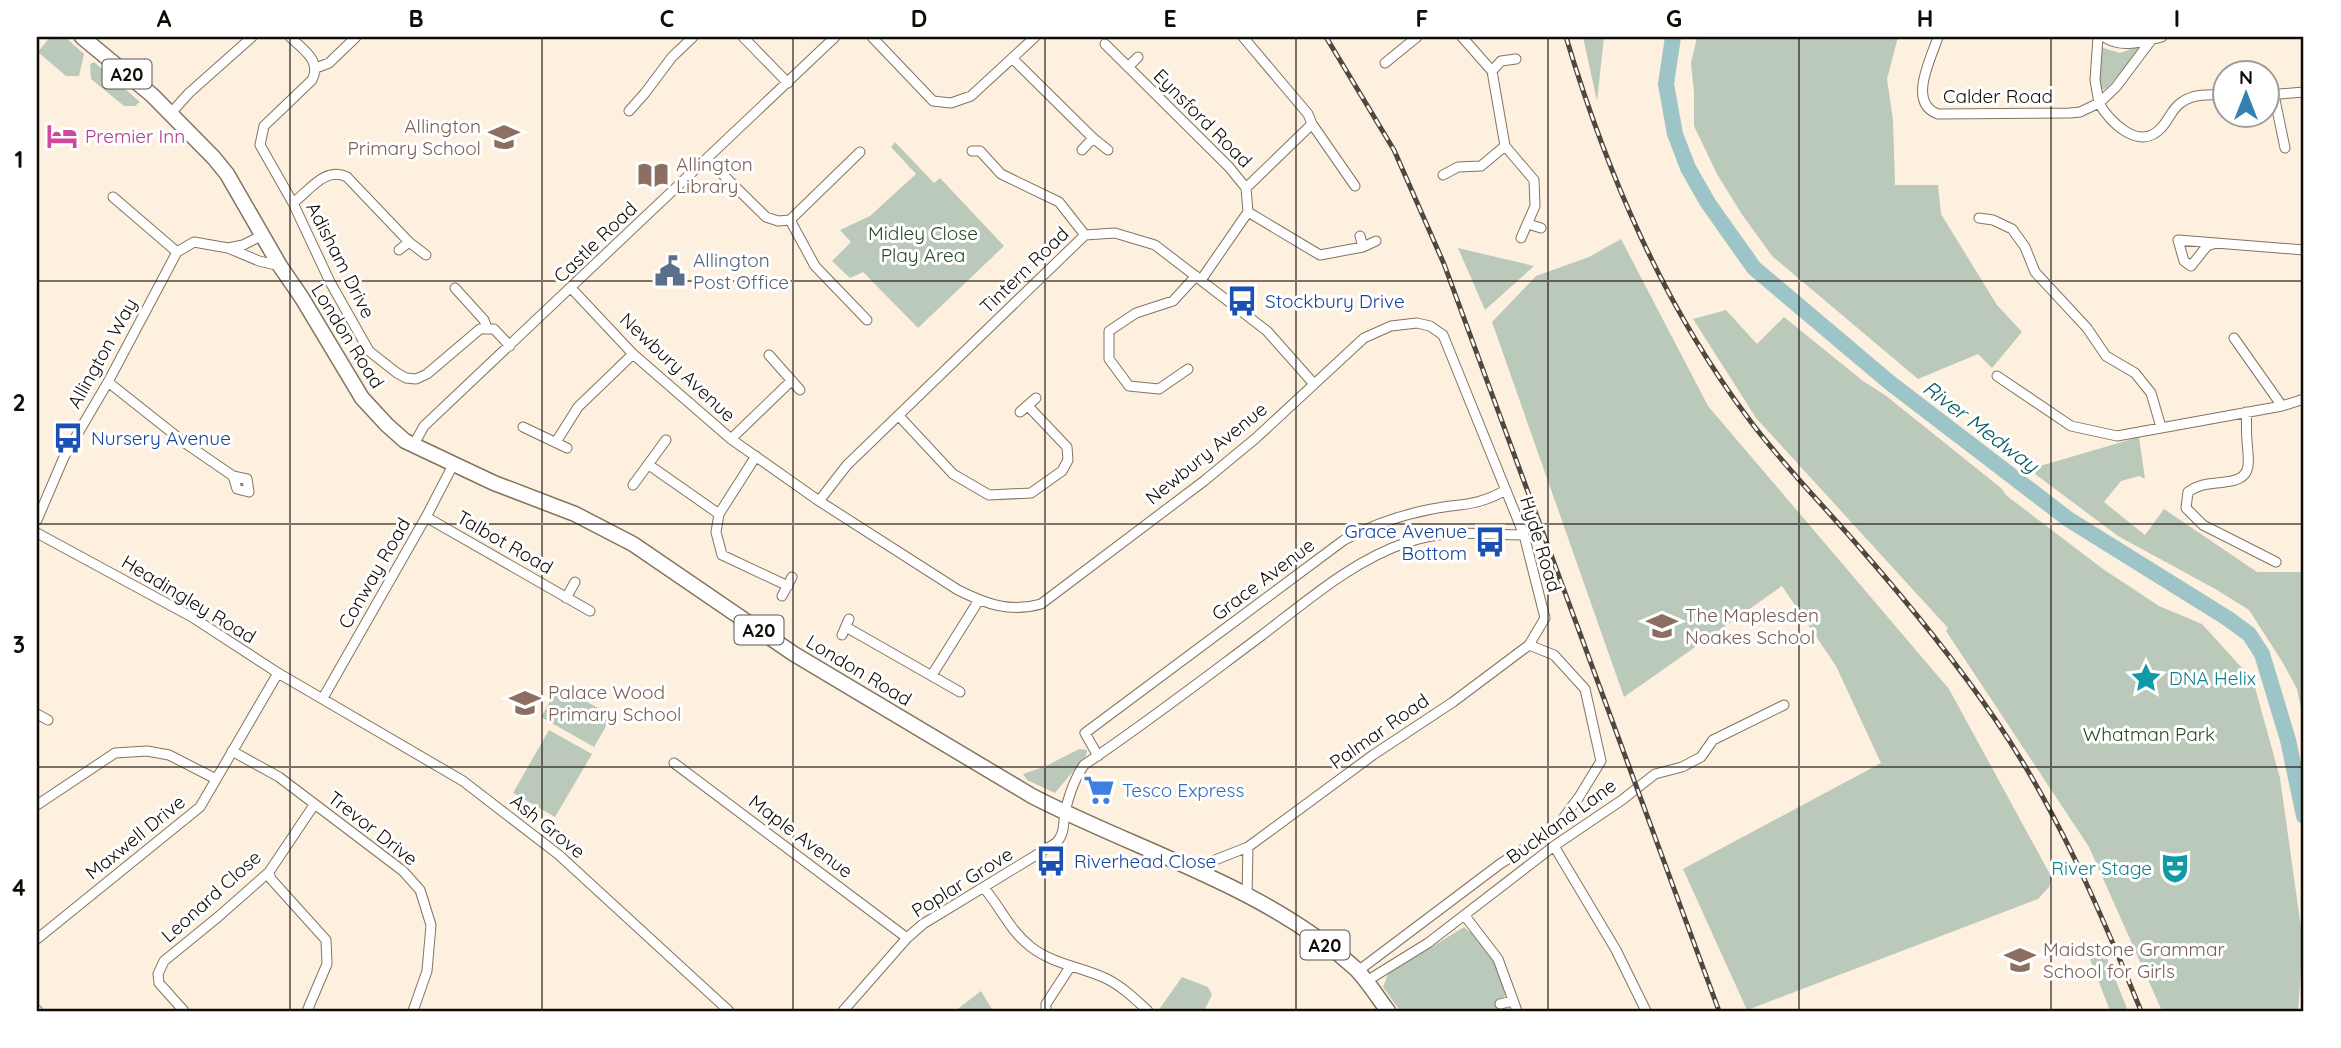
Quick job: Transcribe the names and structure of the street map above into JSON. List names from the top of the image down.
{
  "streets": {
    "main road": ["A20", "London Road"],
    "street": [
      "Calder Road",
      "Eynsford Road",
      "Castle Road",
      "Adisham Drive",
      "Tintern Road",
      "Allington Way",
      "Newbury Avenue",
      "Talbot Road",
      "Hyde Road",
      "Conway Road",
      "Grace Avenue",
      "Headingley Road",
      "Palmar Road",
      "Buckland Lane",
      "Ash Grove",
      "Trevor Drive",
      "Maple Avenue",
      "Maxwell Drive",
      "Poplar Grove",
      "Leonard Close"
    ]
  },
  "crossings": [
    ["A20", "London Road"],
    ["Castle Road", "London Road"],
    ["Castle Road", "Newbury Avenue"],
    ["Tintern Road", "Newbury Avenue"],
    ["London Road", "Conway Road"],
    ["London Road", "Palmar Road"],
    ["London Road", "Buckland Lane"],
    ["London Road", "Poplar Grove"],
    ["Newbury Avenue", "Hyde Road"],
    ["Talbot Road", "Conway Road"],
    ["Hyde Road", "Grace Avenue"],
    ["Hyde Road", "Palmar Road"],
    ["Hyde Road", "Buckland Lane"],
    ["Conway Road", "Headingley Road"],
    ["Conway Road", "Ash Grove"],
    ["Headingley Road", "Ash Grove"],
    ["Headingley Road", "Maxwell Drive"],
    ["Palmar Road", "Buckland Lane"],
    ["Trevor Drive", "Maxwell Drive"],
    ["Trevor Drive", "Leonard Close"],
    ["Maple Avenue", "Poplar Grove"]
  ],
  "water": ["River Medway"],
  "parks": ["Midley Close Play Area", "Whatman Park"],
  "places": {
    "hotel": ["Premier Inn"],
    "school or university": [
      "Allington Primary School",
      "The Maplesden Noakes School",
      "Palace Wood Primary School",
      "Maidstone Grammar School for Girls"
    ],
    "library": ["Allington Library"],
    "public building": ["Allington Post Office"],
    "bus stop": [
      "Stockbury Drive",
      "Nursery Avenue",
      "Grace Avenue Bottom",
      "Riverhead Close"
    ],
    "place": ["DNA Helix"],
    "supermarket": ["Tesco Express"],
    "theatre": ["River Stage"]
  },
  "north": "top",
  "grid": {
    "columns": [
      "A",
      "B",
      "C",
      "D",
      "E",
      "F",
      "G",
      "H",
      "I"
    ],
    "rows": [
      "1",
      "2",
      "3",
      "4"
    ]
  }
}
